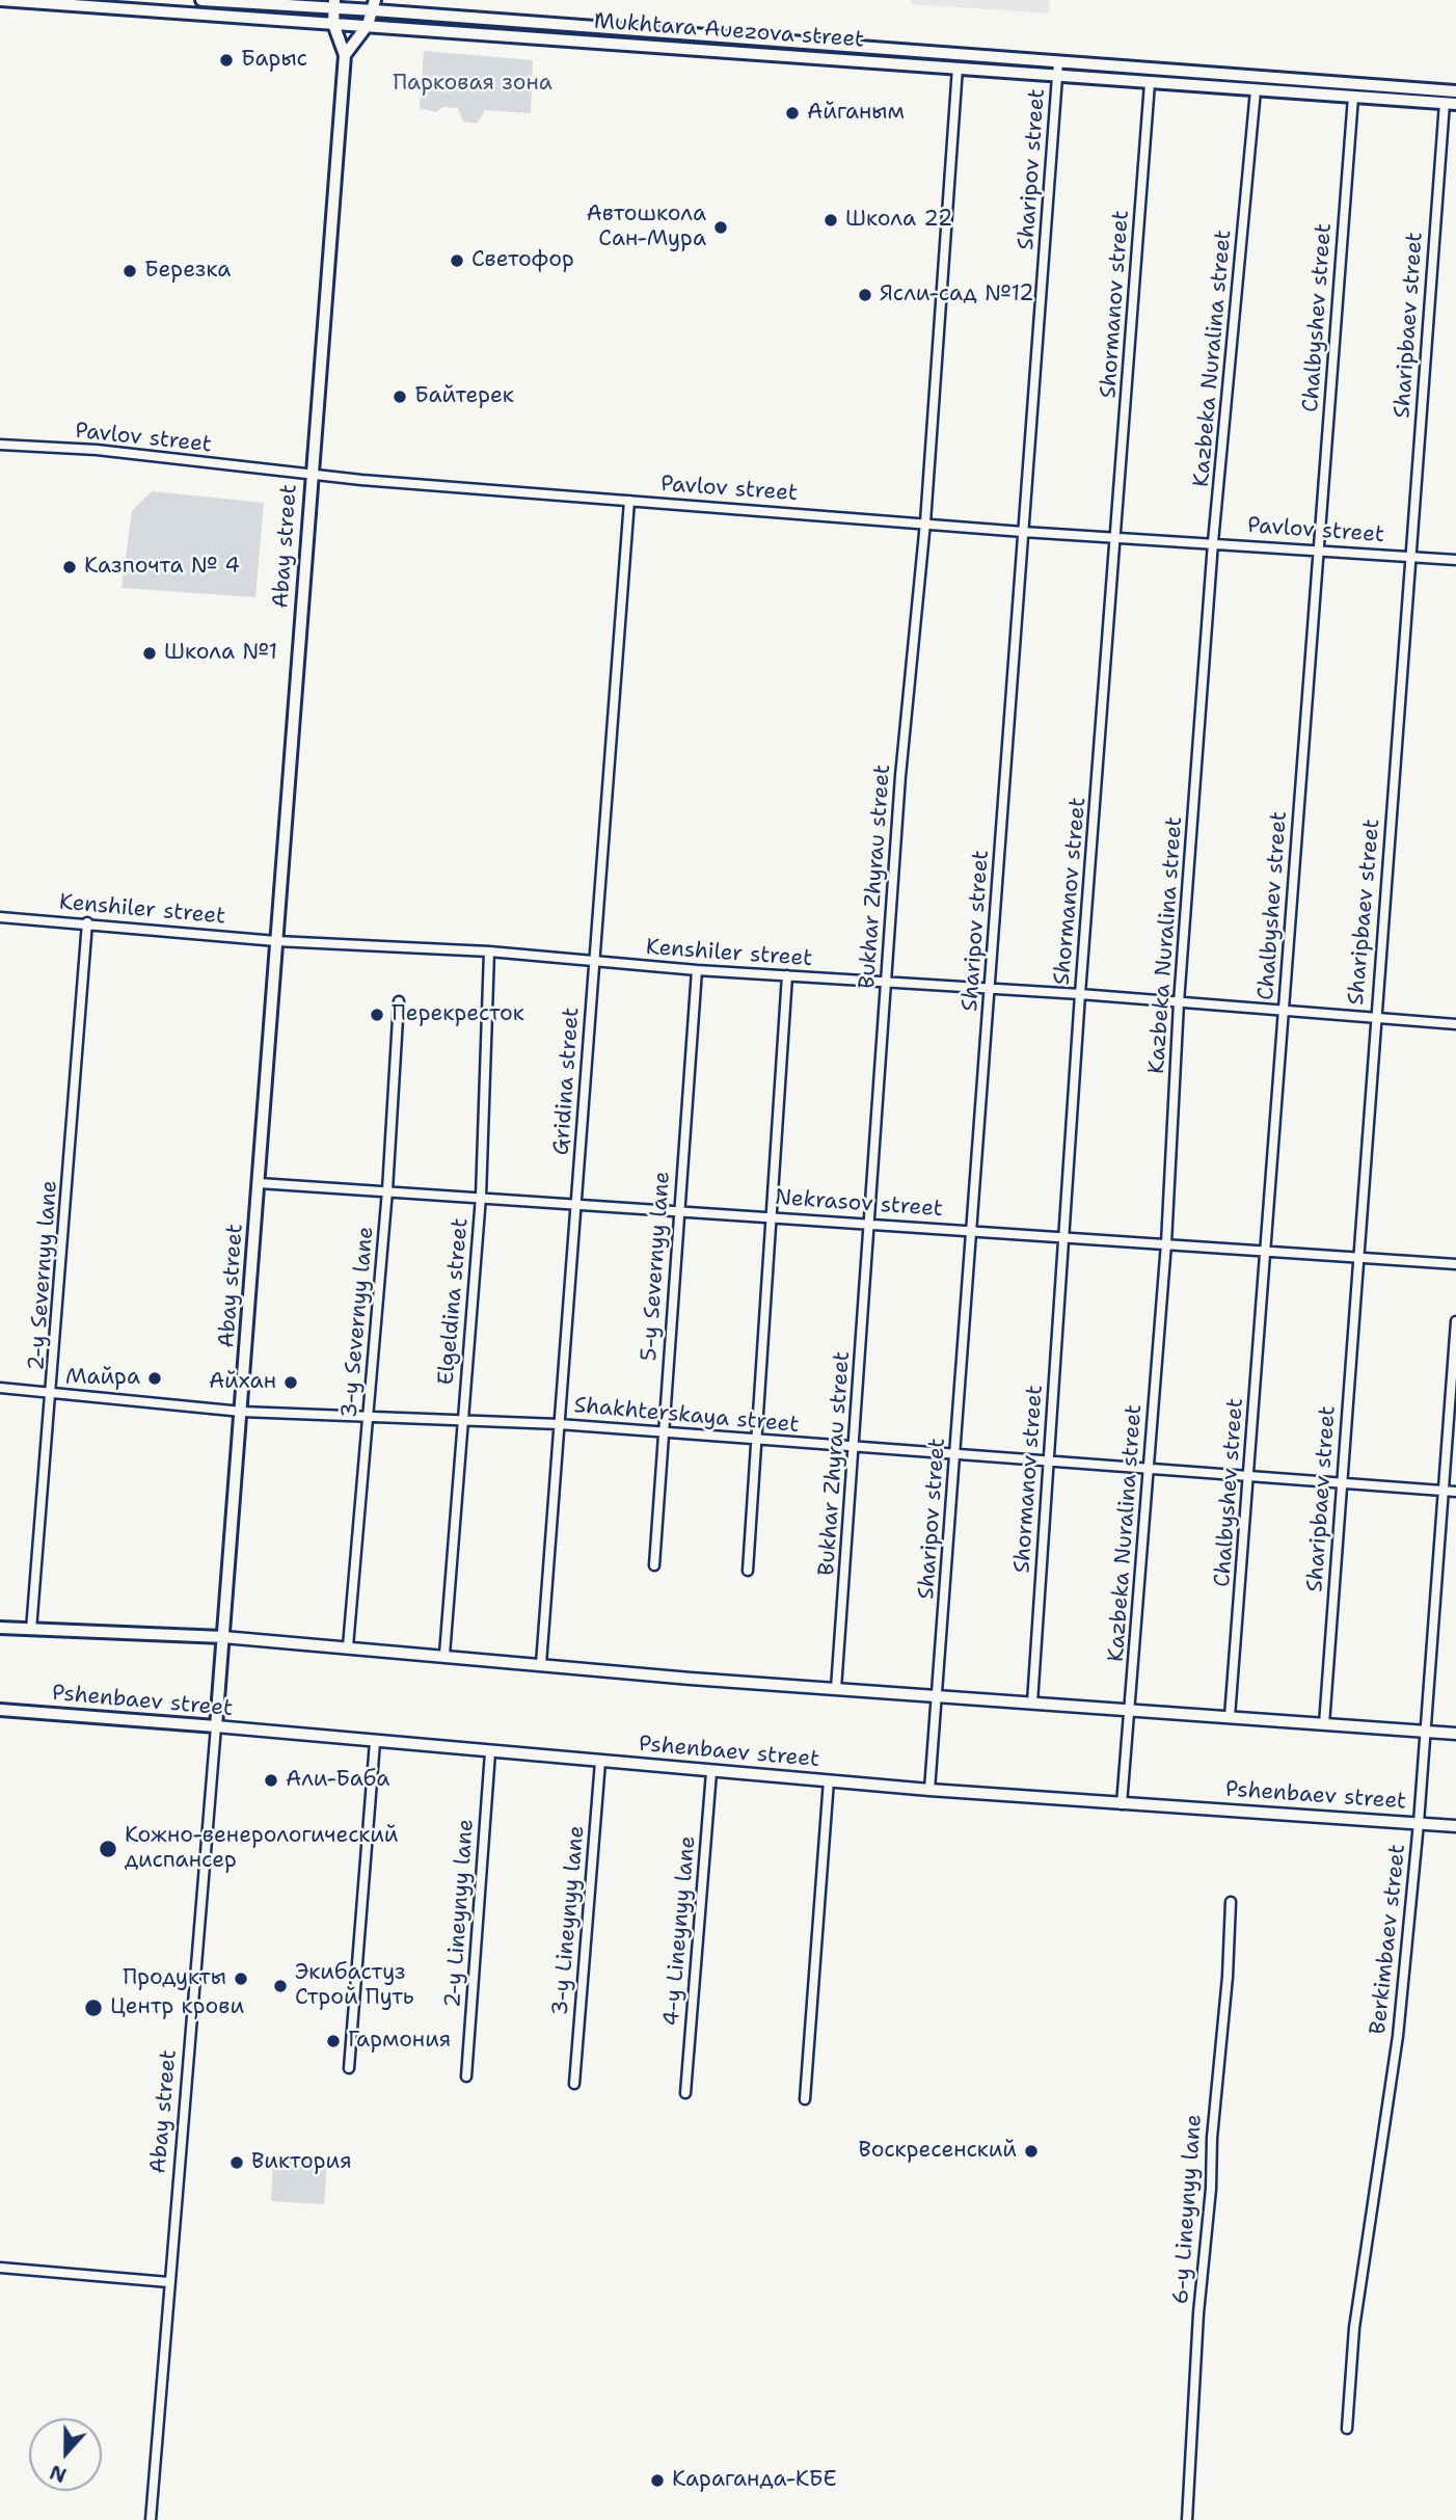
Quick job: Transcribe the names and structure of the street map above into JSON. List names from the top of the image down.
{
  "streets": {
    "main road": ["Mukhtara Auezova street", "Abay street", "Pshenbaev street"],
    "street": [
      "Sharipov street",
      "Shormanov street",
      "Chalbyshev street",
      "Sharipbaev street",
      "Kazbeka Nuralina street",
      "Pavlov street",
      "Bukhar Zhyrau street",
      "Kenshiler street",
      "Gridina street",
      "Nekrasov street",
      "5-y Severnyy lane",
      "2-y Severnyy lane",
      "Elgeldina street",
      "3-y Severnyy lane",
      "Shakhterskaya street",
      "2-y Lineynyy lane",
      "3-y Lineynyy lane",
      "4-y Lineynyy lane",
      "Berkimbaev street",
      "6-y Lineynyy lane"
    ]
  },
  "crossings": [
    ["Mukhtara Auezova street", "Sharipov street"],
    ["Mukhtara Auezova street", "Shormanov street"],
    ["Mukhtara Auezova street", "Chalbyshev street"],
    ["Mukhtara Auezova street", "Sharipbaev street"],
    ["Mukhtara Auezova street", "Kazbeka Nuralina street"],
    ["Mukhtara Auezova street", "Abay street"],
    ["Mukhtara Auezova street", "Bukhar Zhyrau street"],
    ["Sharipov street", "Pavlov street"],
    ["Sharipov street", "Kenshiler street"],
    ["Sharipov street", "Nekrasov street"],
    ["Sharipov street", "Shakhterskaya street"],
    ["Sharipov street", "Pshenbaev street"],
    ["Shormanov street", "Pavlov street"],
    ["Shormanov street", "Kenshiler street"],
    ["Shormanov street", "Nekrasov street"],
    ["Shormanov street", "Shakhterskaya street"],
    ["Chalbyshev street", "Pavlov street"],
    ["Chalbyshev street", "Kenshiler street"],
    ["Chalbyshev street", "Nekrasov street"],
    ["Chalbyshev street", "Shakhterskaya street"],
    ["Sharipbaev street", "Pavlov street"],
    ["Sharipbaev street", "Kenshiler street"],
    ["Sharipbaev street", "Nekrasov street"],
    ["Sharipbaev street", "Shakhterskaya street"],
    ["Kazbeka Nuralina street", "Pavlov street"],
    ["Kazbeka Nuralina street", "Kenshiler street"],
    ["Kazbeka Nuralina street", "Nekrasov street"],
    ["Kazbeka Nuralina street", "Shakhterskaya street"],
    ["Kazbeka Nuralina street", "Pshenbaev street"],
    ["Pavlov street", "Abay street"],
    ["Pavlov street", "Bukhar Zhyrau street"],
    ["Pavlov street", "Gridina street"],
    ["Abay street", "Kenshiler street"],
    ["Abay street", "Nekrasov street"],
    ["Abay street", "Shakhterskaya street"],
    ["Abay street", "Pshenbaev street"],
    ["Bukhar Zhyrau street", "Kenshiler street"],
    ["Bukhar Zhyrau street", "Nekrasov street"],
    ["Bukhar Zhyrau street", "Shakhterskaya street"],
    ["Kenshiler street", "Gridina street"],
    ["Kenshiler street", "5-y Severnyy lane"],
    ["Kenshiler street", "2-y Severnyy lane"],
    ["Kenshiler street", "Elgeldina street"],
    ["Gridina street", "Nekrasov street"],
    ["Gridina street", "Shakhterskaya street"],
    ["Nekrasov street", "5-y Severnyy lane"],
    ["Nekrasov street", "Elgeldina street"],
    ["Nekrasov street", "3-y Severnyy lane"],
    ["5-y Severnyy lane", "Shakhterskaya street"],
    ["2-y Severnyy lane", "Shakhterskaya street"],
    ["Elgeldina street", "Shakhterskaya street"],
    ["3-y Severnyy lane", "Shakhterskaya street"],
    ["Shakhterskaya street", "Berkimbaev street"],
    ["Pshenbaev street", "2-y Lineynyy lane"],
    ["Pshenbaev street", "3-y Lineynyy lane"],
    ["Pshenbaev street", "4-y Lineynyy lane"],
    ["Pshenbaev street", "Berkimbaev street"]
  ],
  "parks": ["Парковая зона"],
  "places": [
    "Барыс",
    "Айганым",
    "Школа 22",
    "Автошкола Сан-Мура",
    "Светофор",
    "Березка",
    "Ясли-сад №12",
    "Байтерек",
    "Казпочта № 4",
    "Школа №1",
    "Перекресток",
    "Майра",
    "Айхан",
    "Али-Баба",
    "Кожно-венерологический диспансер",
    "Продукты",
    "Экибастуз Строй Путь",
    "Центр крови",
    "Гармония",
    "Воскресенский",
    "Виктория",
    "Караганда-КБЕ"
  ],
  "north": "bottom"
}
